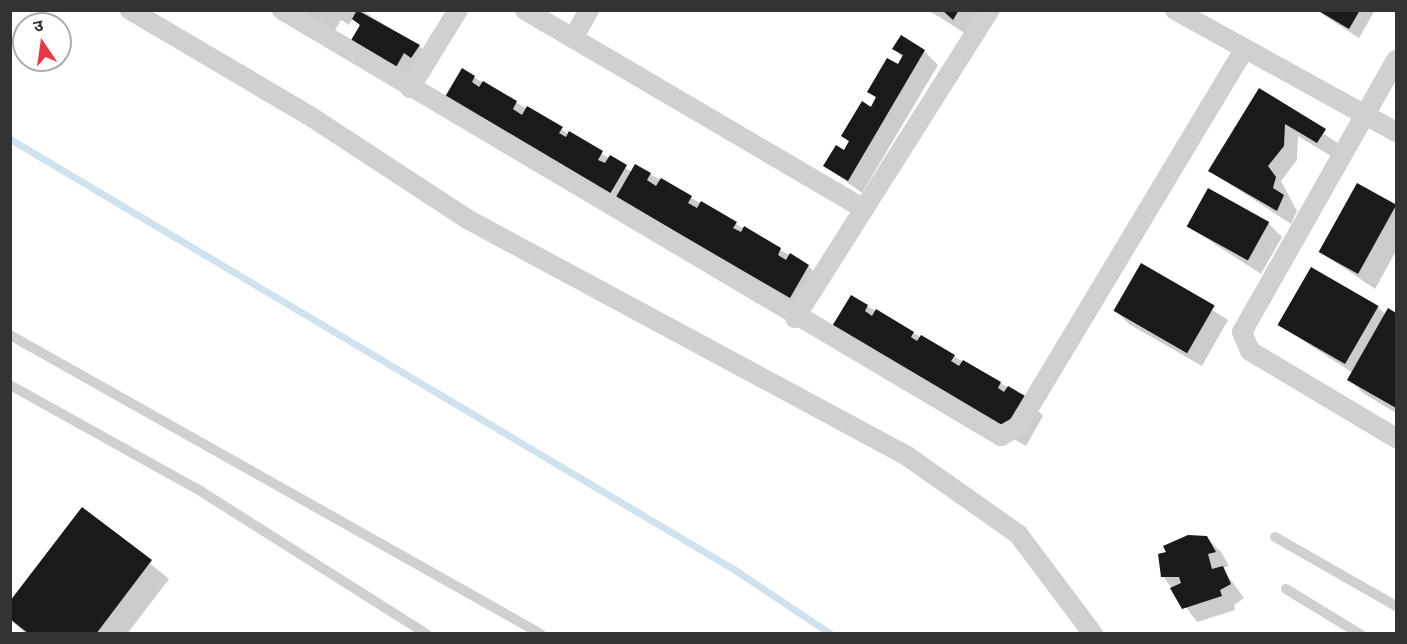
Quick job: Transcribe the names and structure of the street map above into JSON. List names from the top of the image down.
{
  "north": "top"
}
